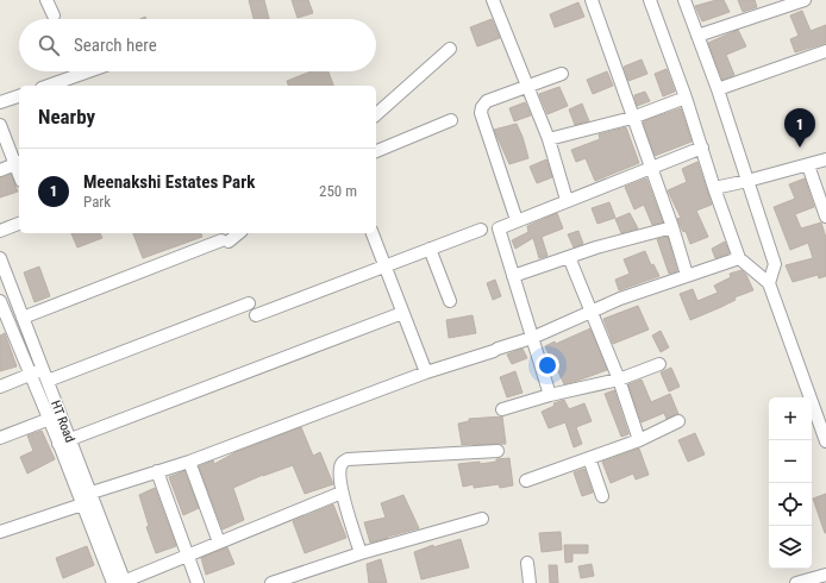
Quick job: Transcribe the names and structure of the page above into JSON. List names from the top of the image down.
{
  "streets": {
    "street": ["HT Road"]
  },
  "page": {
    "search": "Search here",
    "heading": "Nearby",
    "pins": "1",
    "list": [
      {
        "mark": "1",
        "name": "Meenakshi Estates Park",
        "note": "Park",
        "value": "250 m"
      }
    ],
    "map_buttons": ["+", "−"]
  }
}
